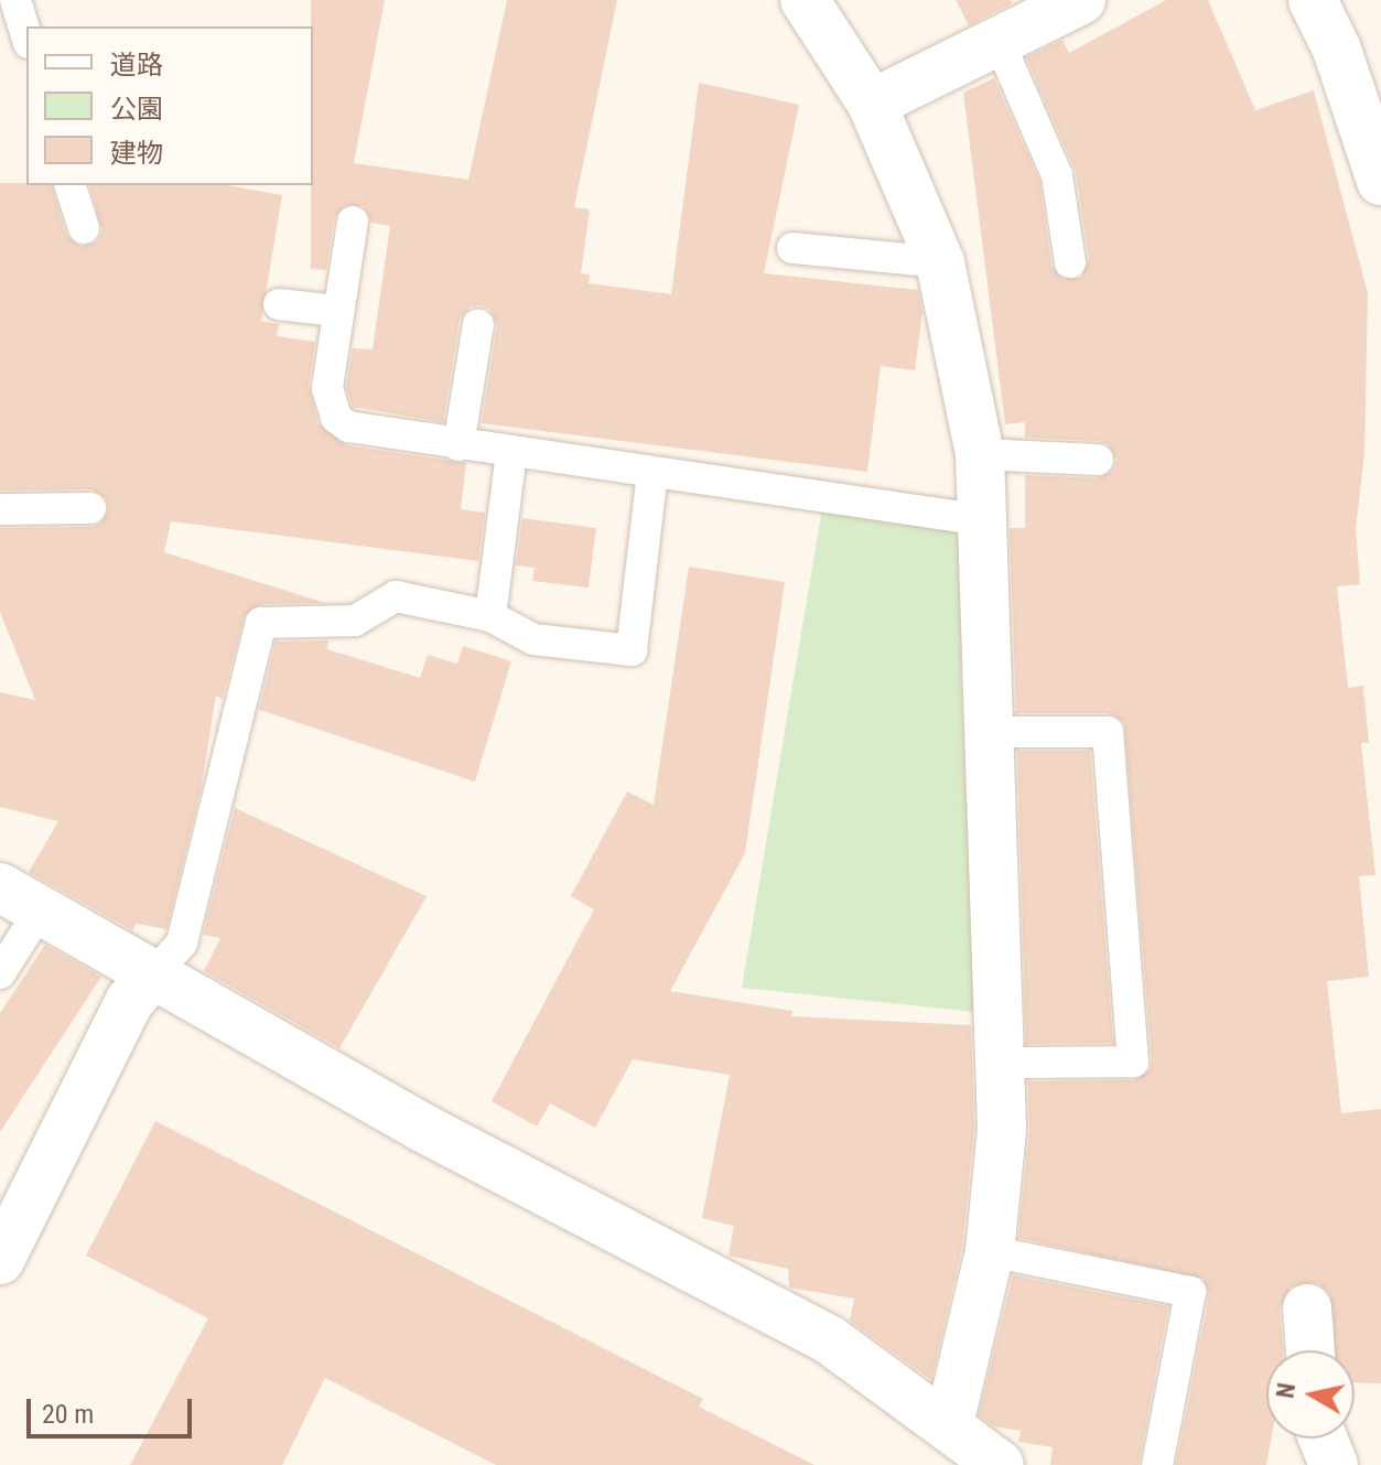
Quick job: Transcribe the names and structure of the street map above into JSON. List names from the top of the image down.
{
  "legend": ["道路", "公園", "建物"],
  "scale_bar": "20 m",
  "north": "left"
}
